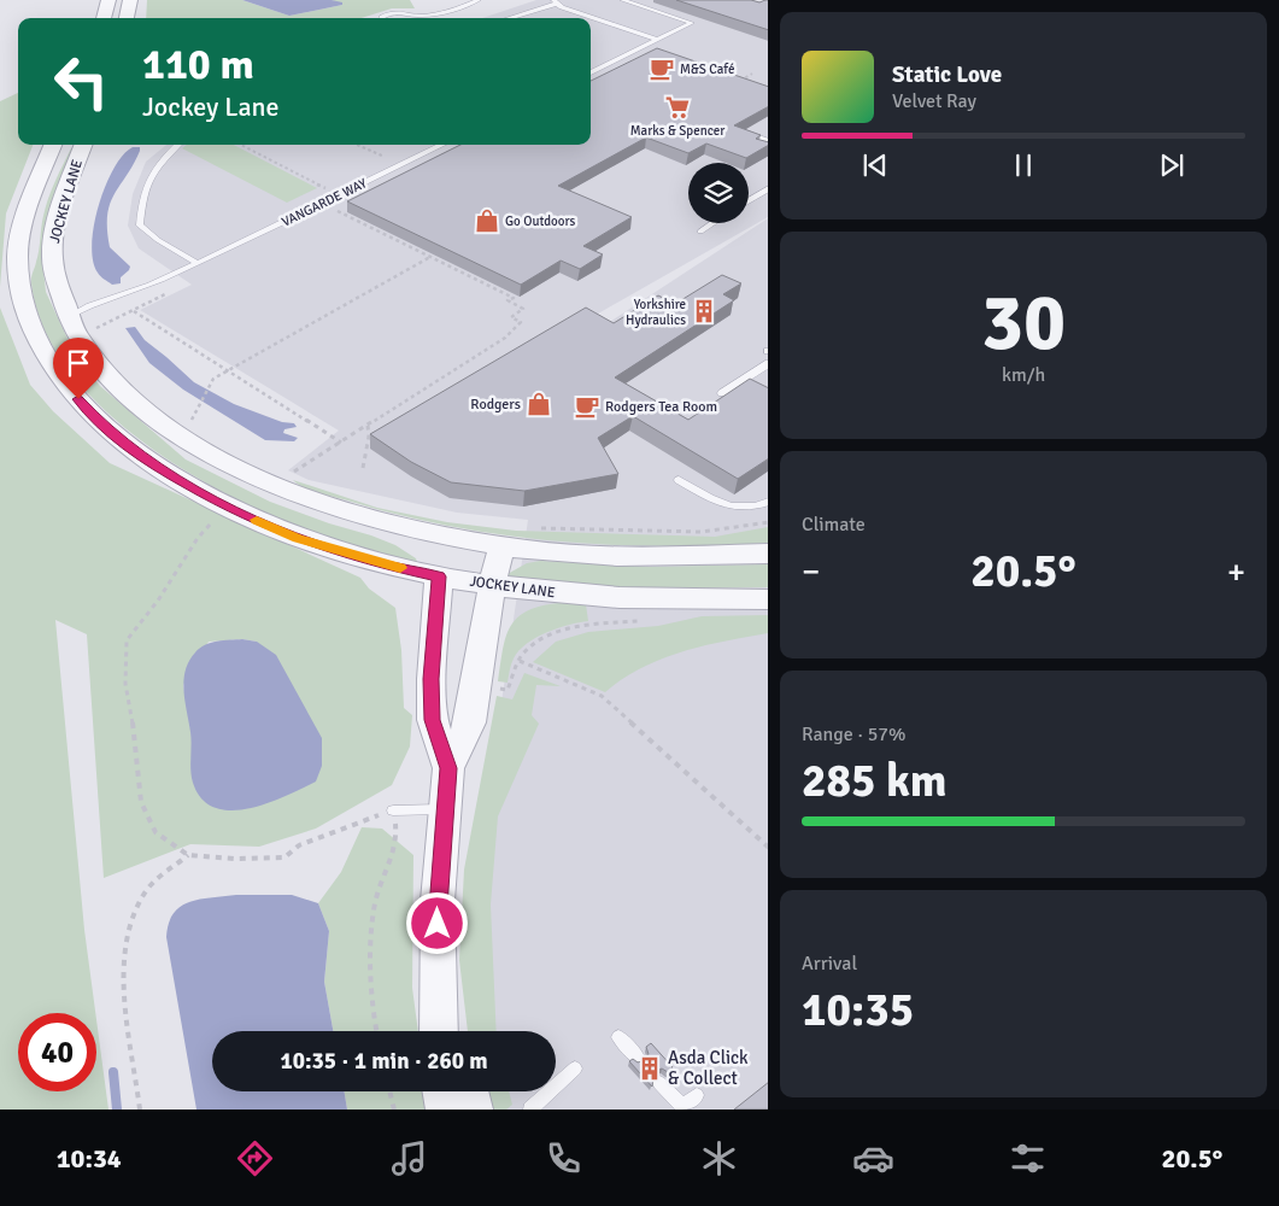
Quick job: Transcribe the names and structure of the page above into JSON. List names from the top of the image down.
{
  "streets": {
    "street": ["JOCKEY LANE"],
    "lane": ["VANGARDE WAY"]
  },
  "crossings": [
    ["JOCKEY LANE", "VANGARDE WAY"]
  ],
  "places": {
    "cafe": ["M&S Café", "Rodgers Tea Room"],
    "supermarket": ["Marks & Spencer"],
    "shop": ["Go Outdoors", "Rodgers"],
    "building": ["Yorkshire Hydraulics", "Asda Click & Collect"]
  },
  "page": {
    "turn": ["110 m", "Jockey Lane"],
    "song": ["Static Love", "Velvet Ray"],
    "tile": [
      ["30", "km/h"],
      "Climate",
      ["Range · 57%", "285 km"],
      ["Arrival", "10:35"]
    ],
    "heat": ["−", "20.5°", "+"],
    "limit": "40",
    "trip": "10:35 · 1 min · 260 m",
    "tabs": ["10:34", "20.5°"]
  }
}
